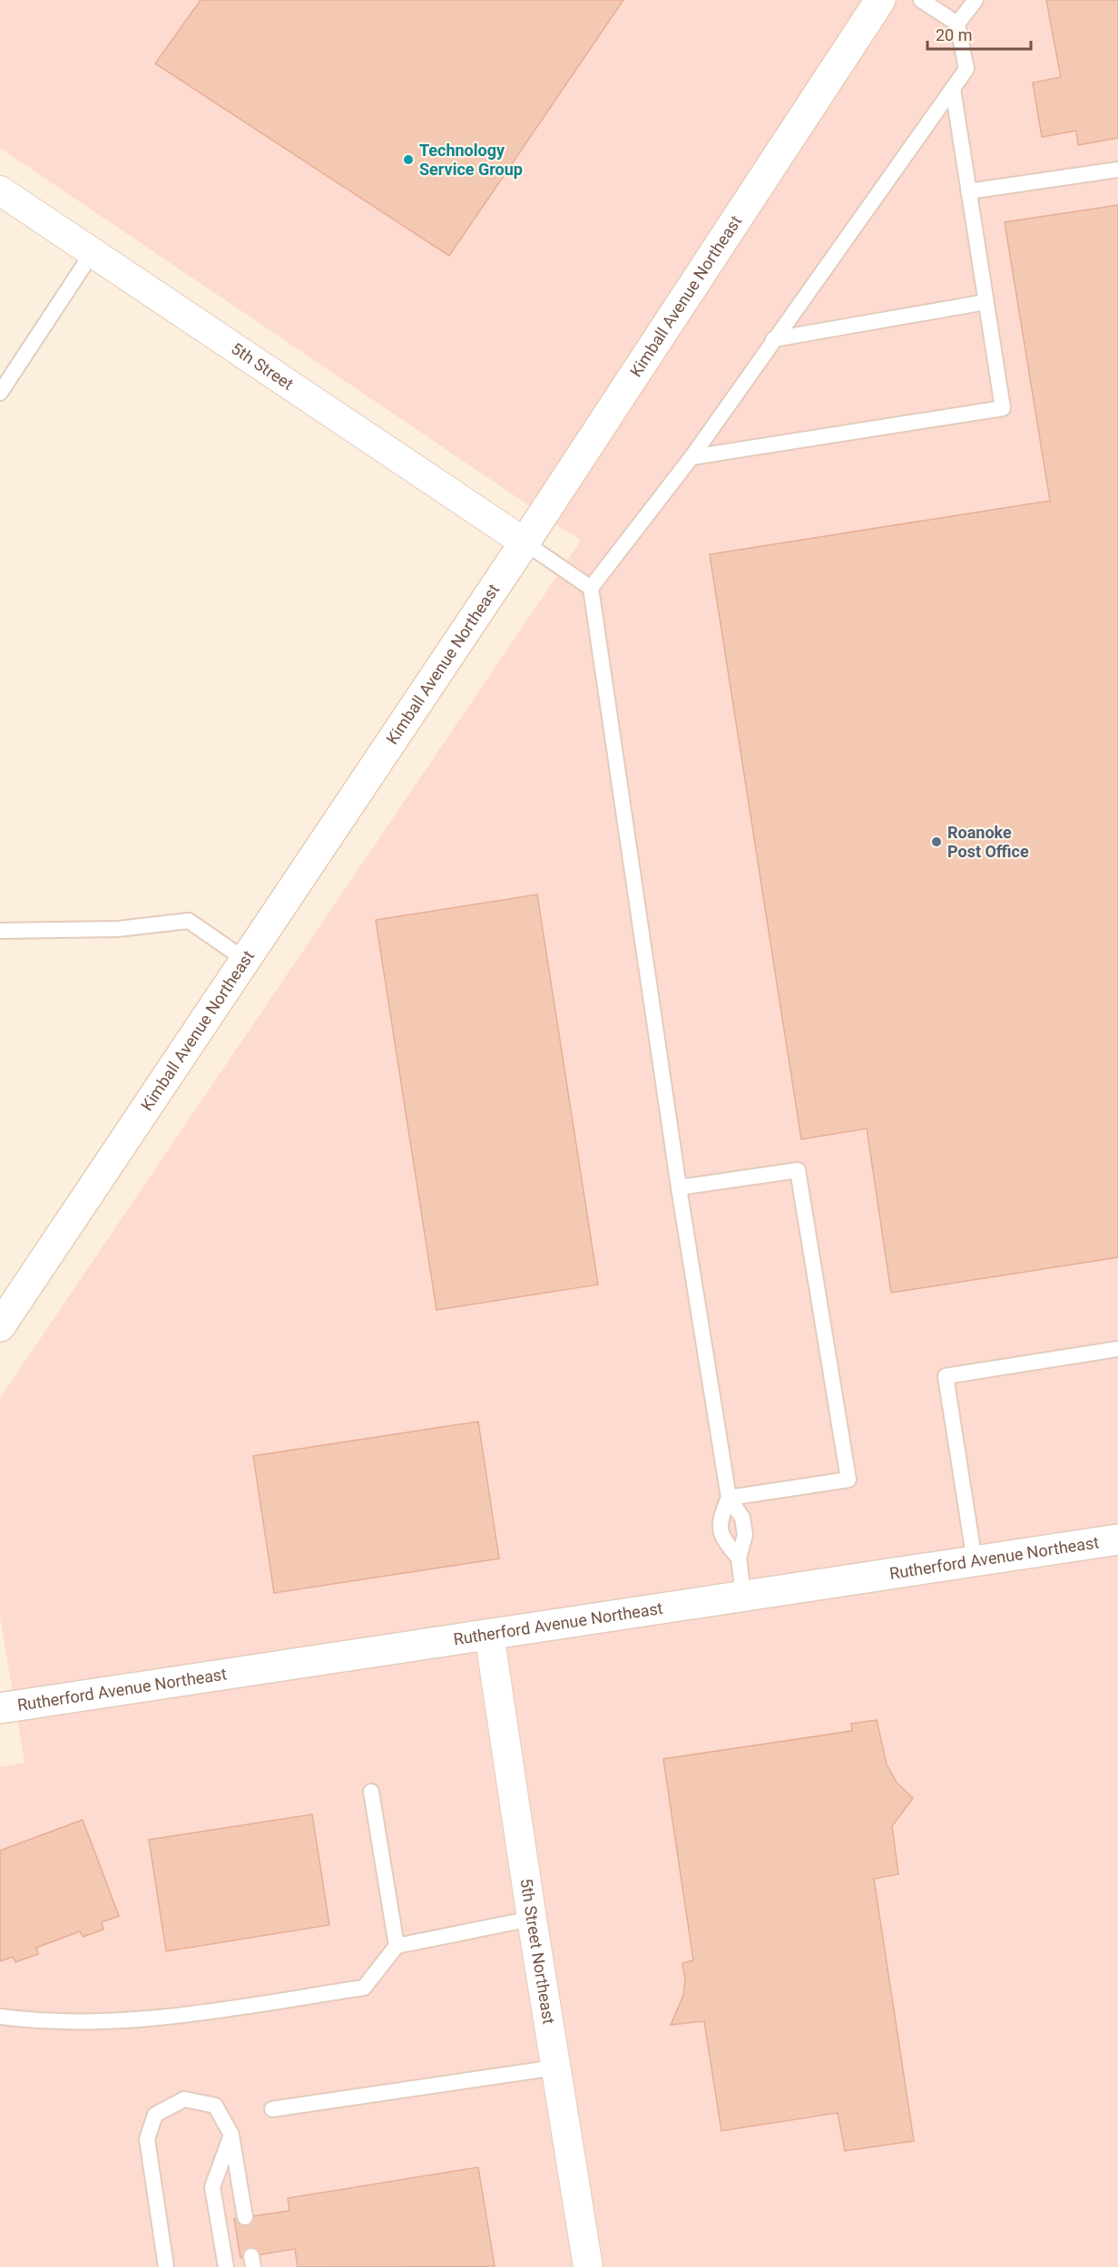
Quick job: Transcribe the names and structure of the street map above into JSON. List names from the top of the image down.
{
  "streets": {
    "main road": ["Kimball Avenue Northeast", "Rutherford Avenue Northeast"],
    "street": ["5th Street", "5th Street Northeast"]
  },
  "crossings": [
    ["Kimball Avenue Northeast", "5th Street"],
    ["Rutherford Avenue Northeast", "5th Street Northeast"]
  ],
  "places": ["Technology Service Group", "Roanoke Post Office"],
  "scale_bar": "20 m"
}
